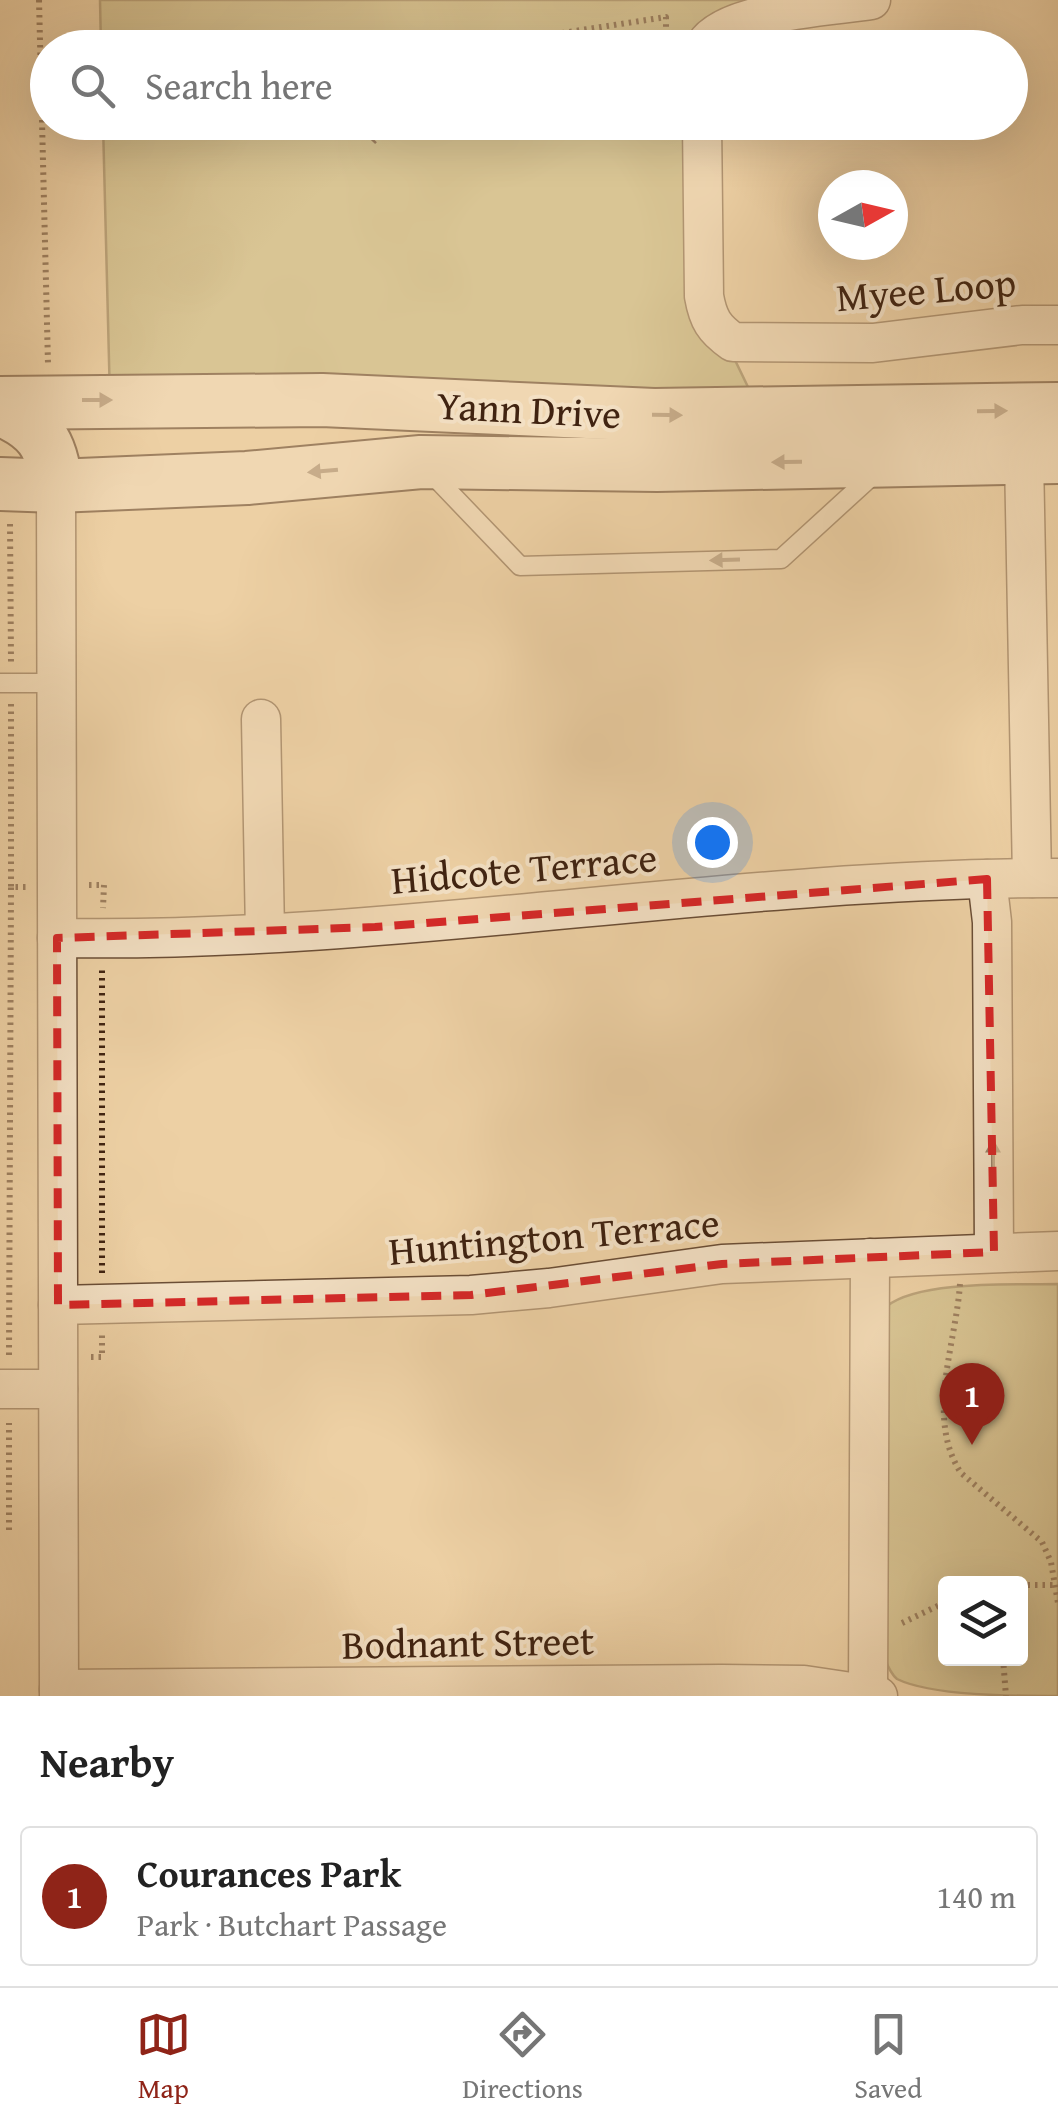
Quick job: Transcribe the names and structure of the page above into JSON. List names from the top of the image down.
{
  "streets": {
    "street": [
      "Myee Loop",
      "Yann Drive",
      "Hidcote Terrace",
      "Huntington Terrace",
      "Bodnant Street"
    ]
  },
  "north": "right",
  "page": {
    "search": "Search here",
    "pins": "1",
    "heading": "Nearby",
    "list": [
      {
        "mark": "1",
        "name": "Courances Park",
        "note": "Park · Butchart Passage",
        "value": "140 m"
      }
    ],
    "nav": ["Map", "Directions", "Saved"]
  }
}
